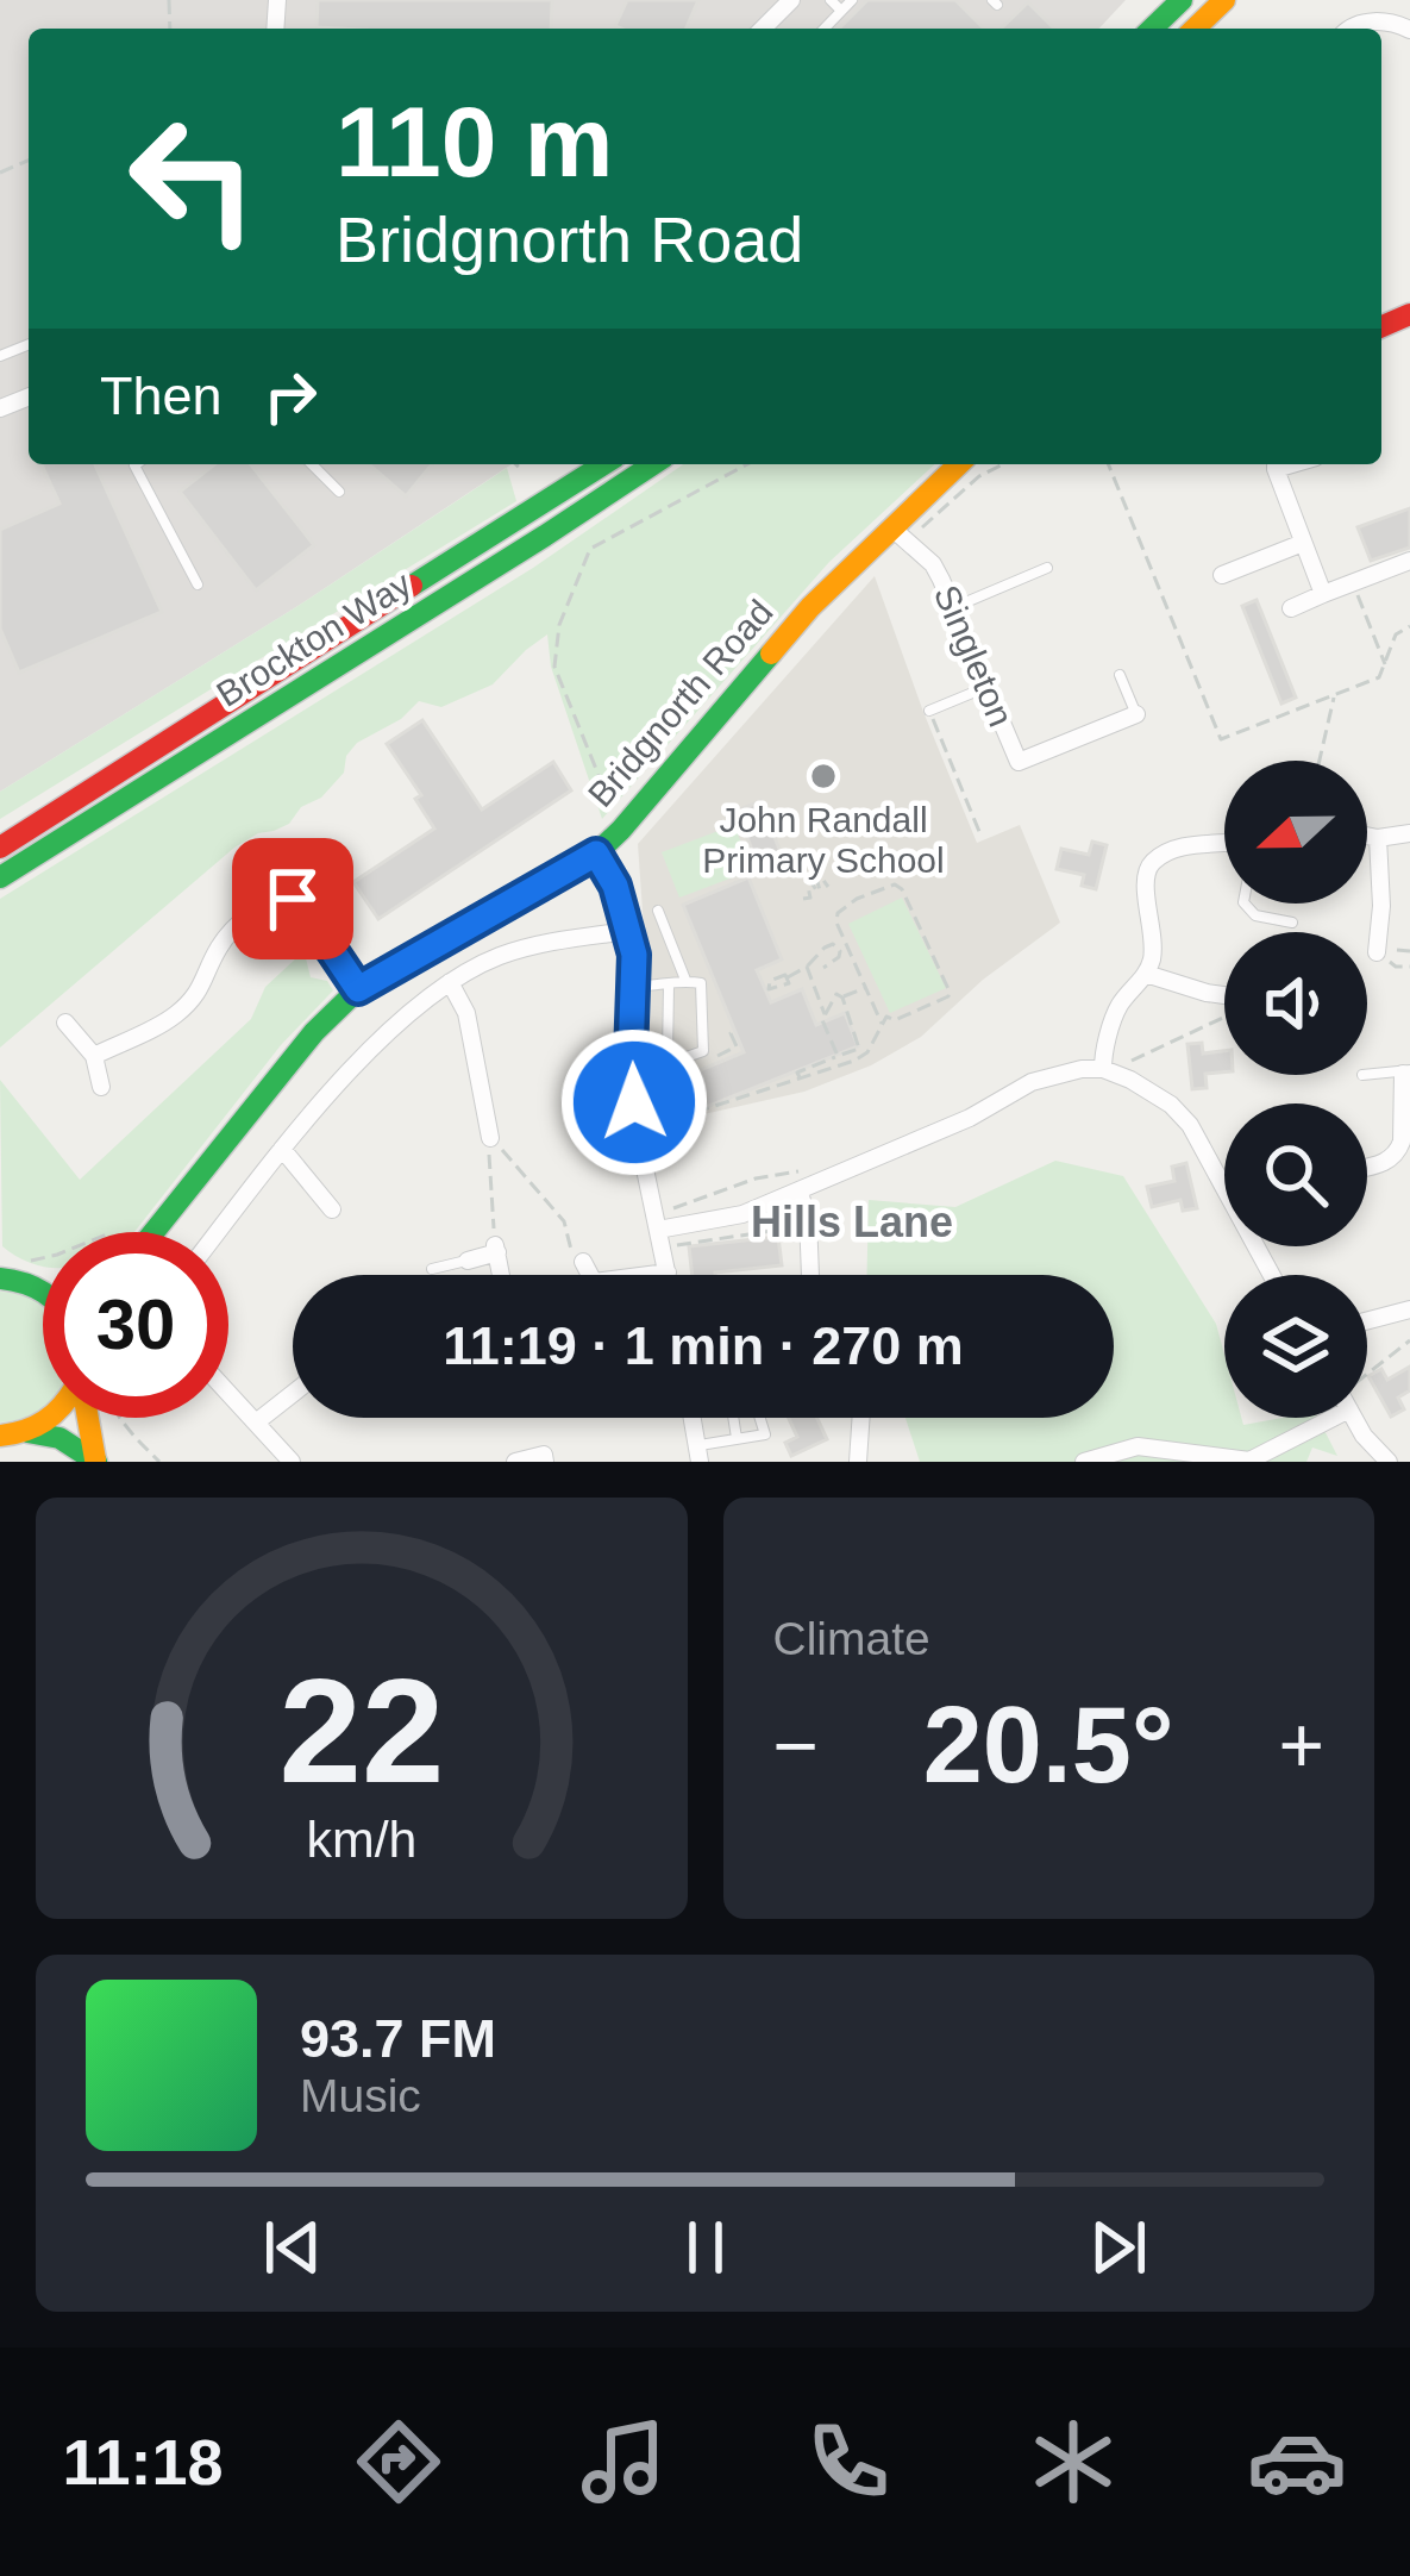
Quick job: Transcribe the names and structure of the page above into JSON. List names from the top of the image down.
{
  "streets": {
    "main road": ["Brockton Way", "Bridgnorth Road"],
    "street": ["Singleton"]
  },
  "crossings": [
    ["Singleton", "Bridgnorth Road"]
  ],
  "districts": ["Hills Lane"],
  "places": ["John Randall Primary School"],
  "north": "left",
  "page": {
    "turn": ["110 m", "Bridgnorth Road"],
    "then": "Then",
    "limit": "30",
    "trip": "11:19 · 1 min · 270 m",
    "tile": "Climate",
    "heat": ["−", "20.5°", "+"],
    "song": ["93.7 FM", "Music"],
    "tabs": "11:18",
    "gauge": ["22", "km/h"]
  }
}
